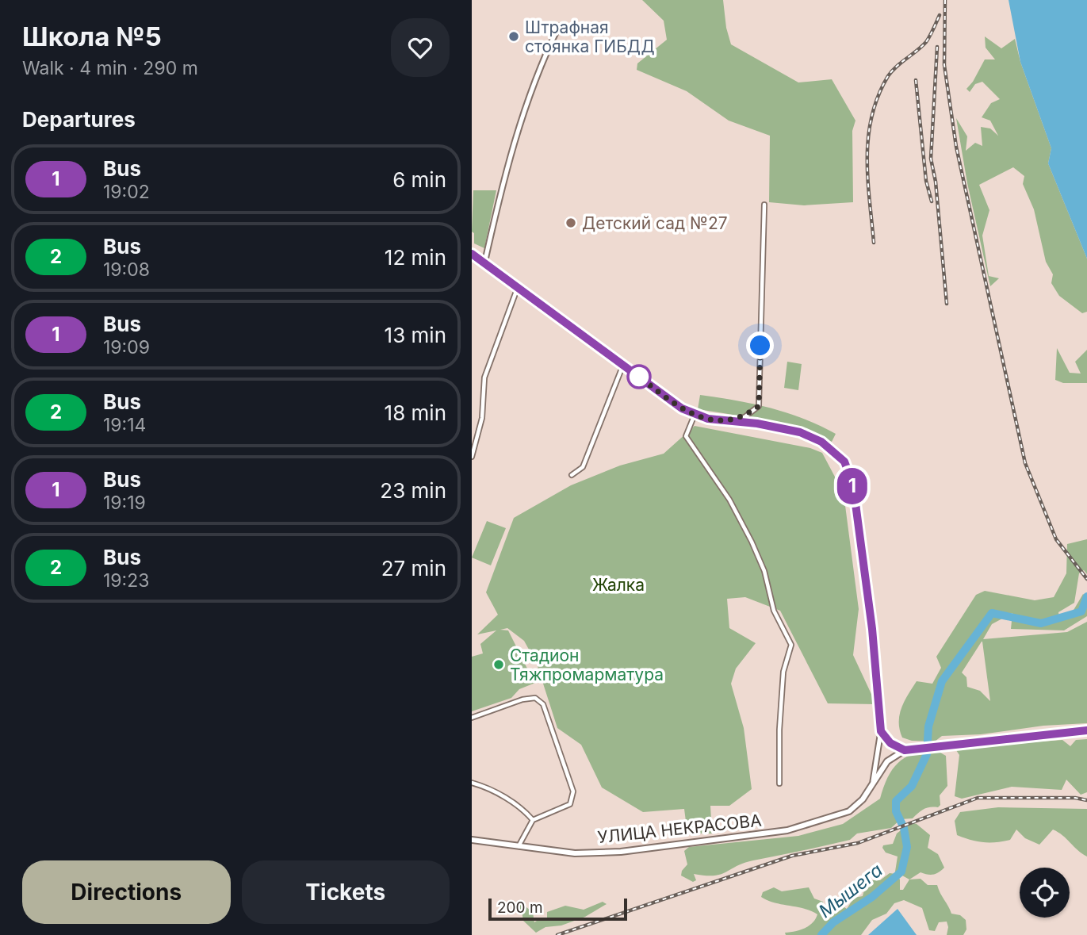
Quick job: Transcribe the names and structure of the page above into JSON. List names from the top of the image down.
{
  "streets": {
    "main road": ["УЛИЦА НЕКРАСОВА"]
  },
  "water": ["Мышега"],
  "parks": ["Жалка"],
  "places": ["Штрафная стоянка ГИБДД", "Детский сад №27", "Стадион Тяжпромарматура"],
  "lines": ["bus line 1"],
  "scale_bar": "200 m",
  "page": {
    "heading": [
      ["Школа №5", "Walk · 4 min · 290 m"],
      "Departures"
    ],
    "on_map": "1",
    "list": [
      {
        "mark": "1",
        "name": "Bus",
        "note": "19:02",
        "value": "6 min"
      },
      {
        "mark": "2",
        "name": "Bus",
        "note": "19:08",
        "value": "12 min"
      },
      {
        "mark": "1",
        "name": "Bus",
        "note": "19:09",
        "value": "13 min"
      },
      {
        "mark": "2",
        "name": "Bus",
        "note": "19:14",
        "value": "18 min"
      },
      {
        "mark": "1",
        "name": "Bus",
        "note": "19:19",
        "value": "23 min"
      },
      {
        "mark": "2",
        "name": "Bus",
        "note": "19:23",
        "value": "27 min"
      }
    ],
    "buttons": ["Directions", "Tickets"],
    "scale": "200 m"
  }
}
